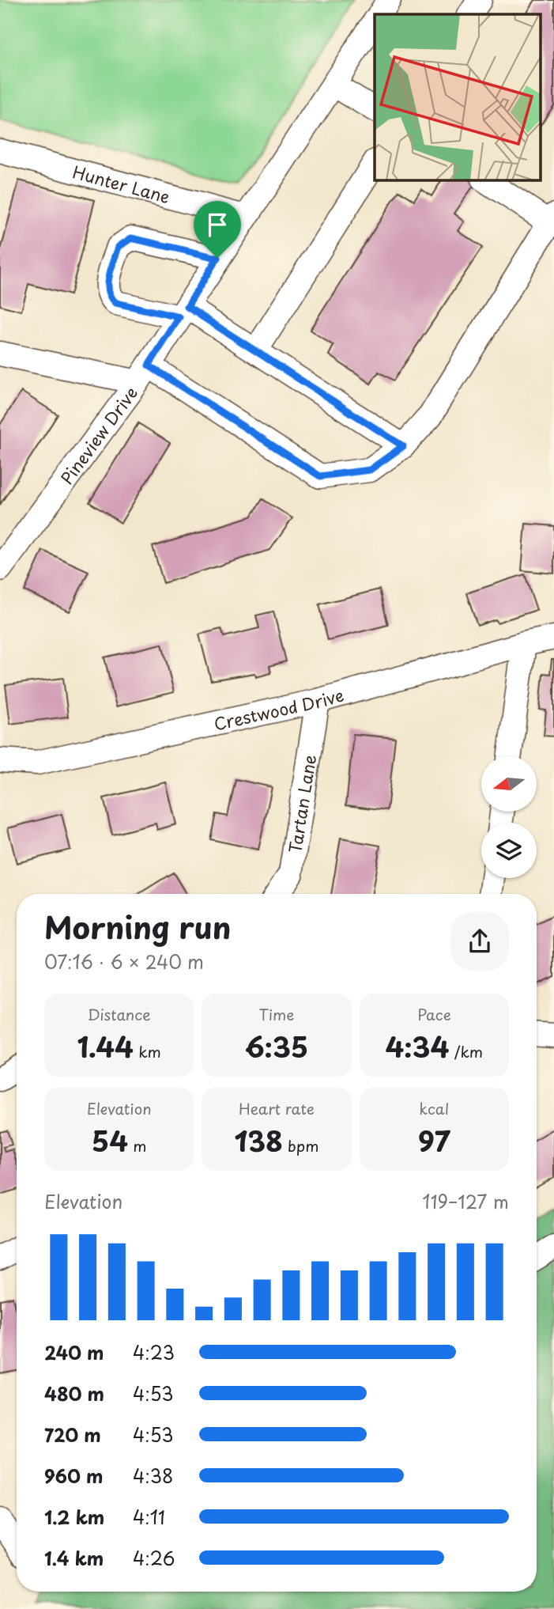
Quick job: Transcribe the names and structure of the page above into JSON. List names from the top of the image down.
{
  "streets": {
    "street": [
      "Hunter Lane",
      "Pineview Drive",
      "Crestwood Drive",
      "Tartan Lane"
    ]
  },
  "crossings": [
    ["Hunter Lane", "Pineview Drive"],
    ["Crestwood Drive", "Tartan Lane"]
  ],
  "north": "left",
  "page": {
    "heading": ["Morning run", "07:16 · 6 × 240 m"],
    "stats": [
      ["Distance", "1.44 km"],
      ["Time", "6:35"],
      ["Pace", "4:34 /km"],
      ["Elevation", "54 m"],
      ["Heart rate", "138 bpm"],
      ["kcal", "97"]
    ],
    "chart": ["Elevation", "119–127 m"],
    "list": [
      {
        "name": "240 m",
        "note": "4:23"
      },
      {
        "name": "480 m",
        "note": "4:53"
      },
      {
        "name": "720 m",
        "note": "4:53"
      },
      {
        "name": "960 m",
        "note": "4:38"
      },
      {
        "name": "1.2 km",
        "note": "4:11"
      },
      {
        "name": "1.4 km",
        "note": "4:26"
      }
    ]
  }
}
